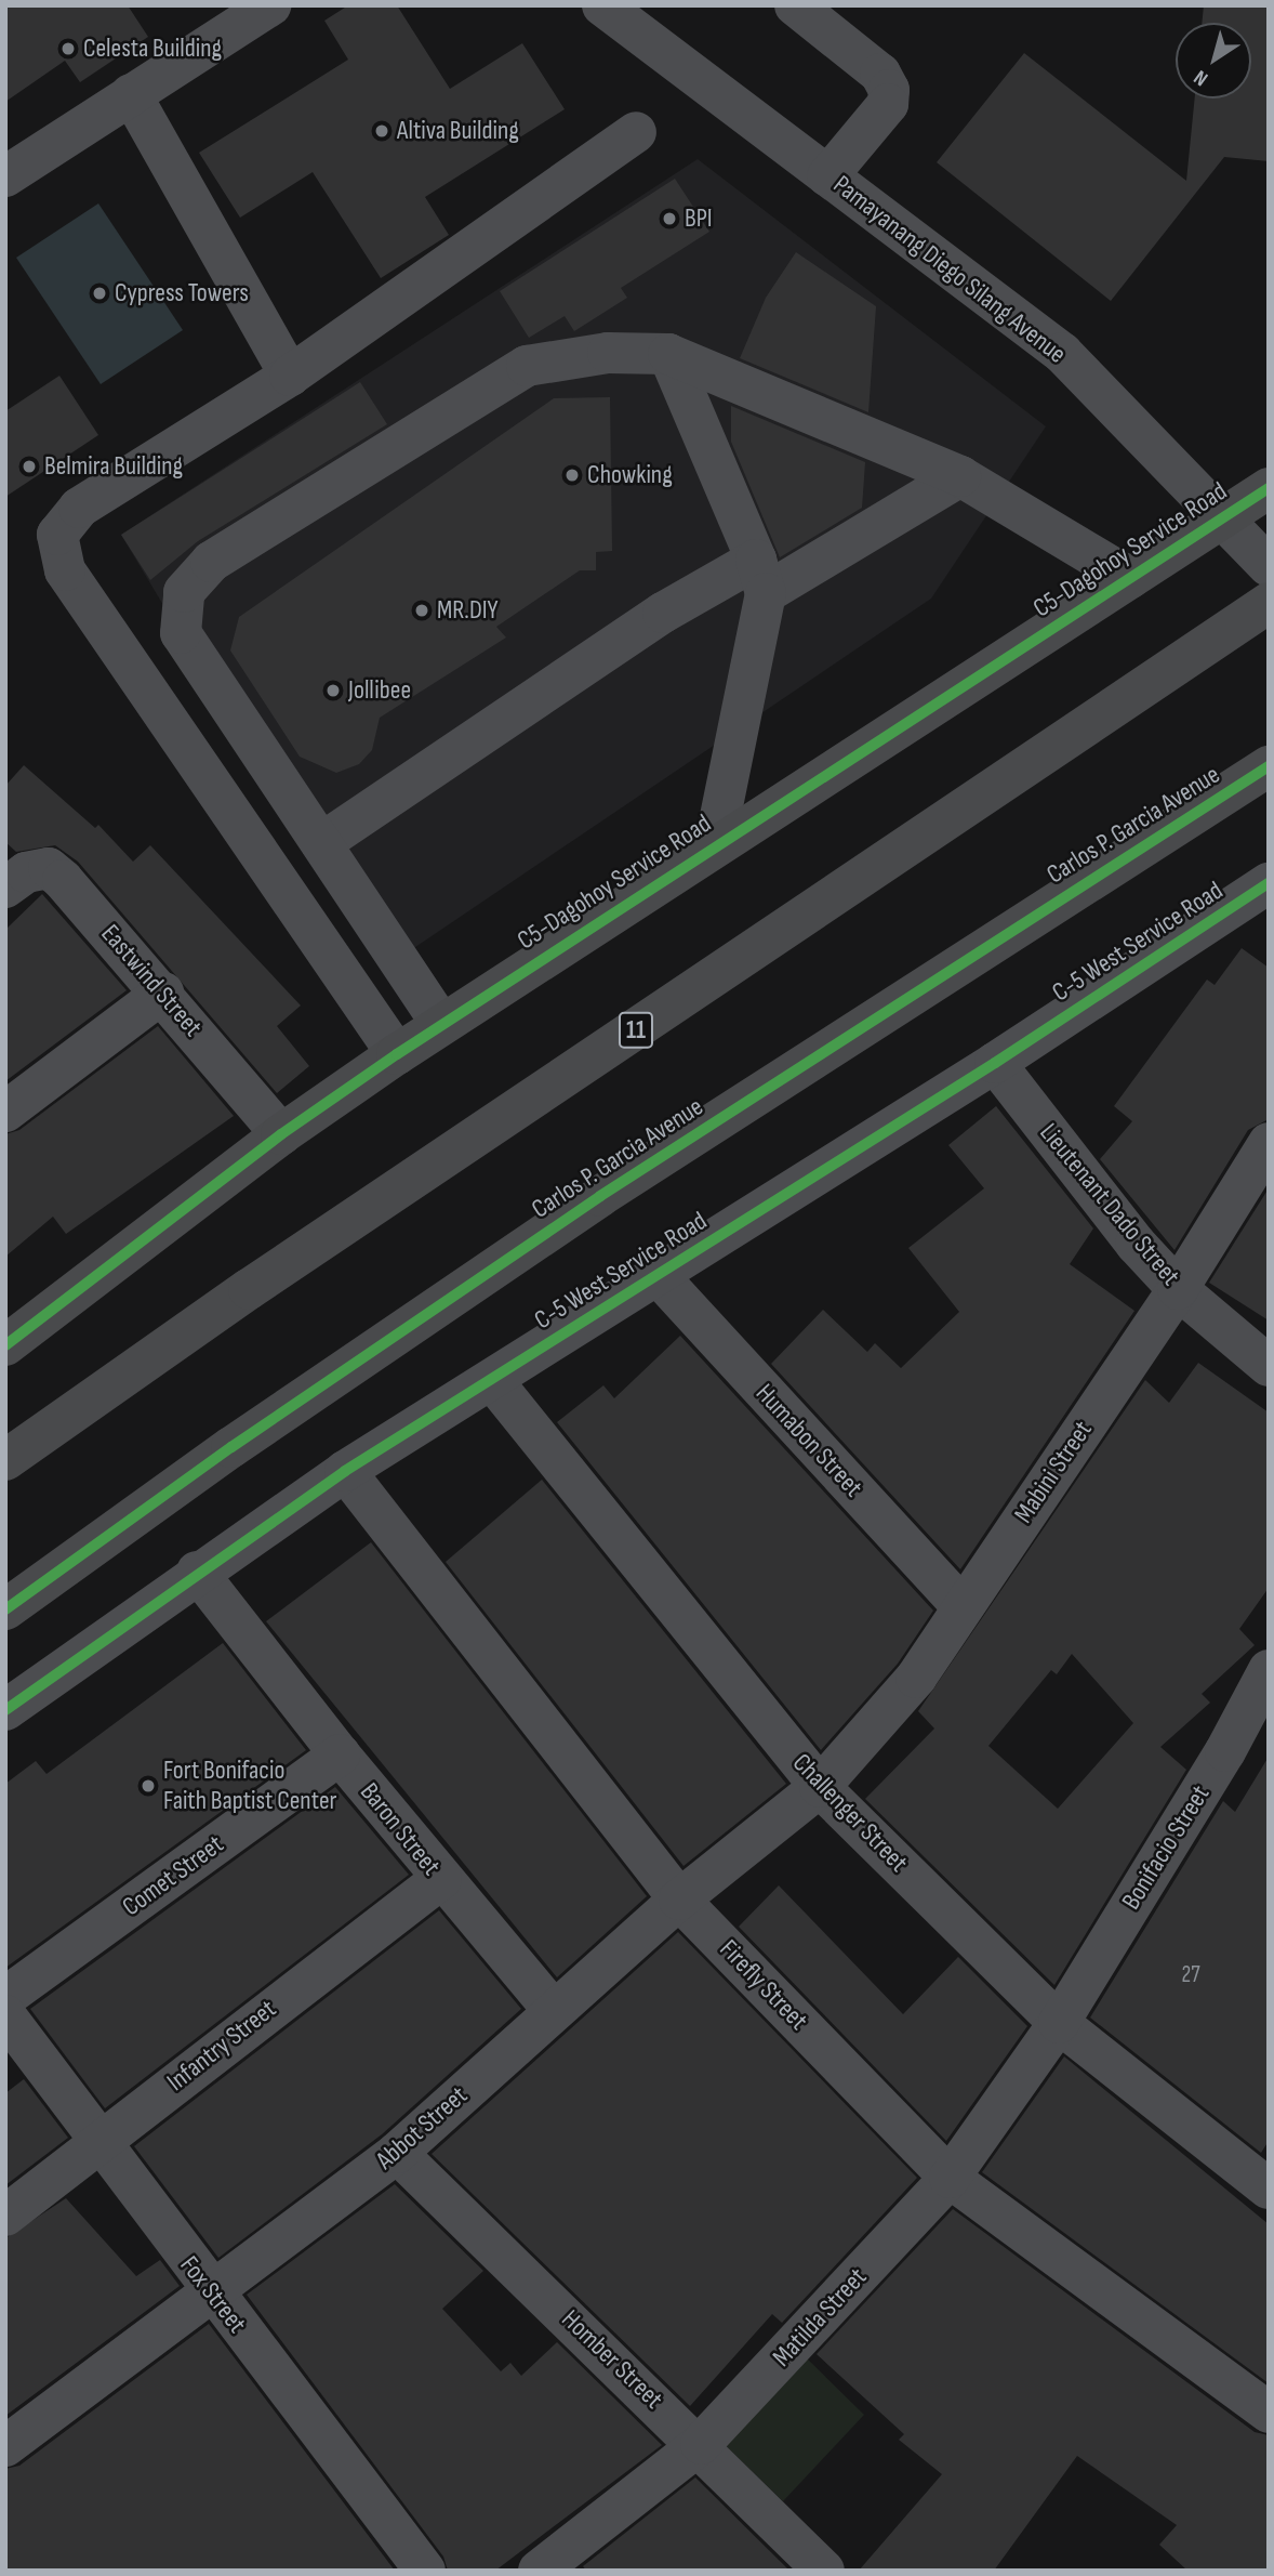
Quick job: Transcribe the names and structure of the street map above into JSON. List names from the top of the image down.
{
  "streets": {
    "main road": ["C5-Dagohoy Service Road", "Carlos P. Garcia Avenue", "11"],
    "street": [
      "Pamayanang Diego Silang Avenue",
      "C-5 West Service Road",
      "Eastwind Street",
      "Lieutenant Dado Street",
      "Humabon Street",
      "Mabini Street",
      "Challenger Street",
      "Baron Street",
      "Bonifacio Street",
      "Comet Street",
      "Firefly Street",
      "Infantry Street",
      "Abbot Street",
      "Fox Street",
      "Matilda Street",
      "Homber Street"
    ]
  },
  "crossings": [
    ["Pamayanang Diego Silang Avenue", "C5-Dagohoy Service Road"],
    ["C5-Dagohoy Service Road", "Eastwind Street"],
    ["C-5 West Service Road", "Lieutenant Dado Street"],
    ["C-5 West Service Road", "Humabon Street"],
    ["C-5 West Service Road", "Challenger Street"],
    ["C-5 West Service Road", "Baron Street"],
    ["C-5 West Service Road", "Firefly Street"],
    ["Lieutenant Dado Street", "Mabini Street"],
    ["Humabon Street", "Mabini Street"],
    ["Mabini Street", "Challenger Street"],
    ["Mabini Street", "Abbot Street"],
    ["Challenger Street", "Bonifacio Street"],
    ["Challenger Street", "Abbot Street"],
    ["Challenger Street", "Matilda Street"],
    ["Baron Street", "Comet Street"],
    ["Baron Street", "Infantry Street"],
    ["Baron Street", "Abbot Street"],
    ["Bonifacio Street", "Matilda Street"],
    ["Firefly Street", "Abbot Street"],
    ["Firefly Street", "Matilda Street"],
    ["Infantry Street", "Fox Street"],
    ["Abbot Street", "Fox Street"],
    ["Abbot Street", "Homber Street"],
    ["Matilda Street", "Homber Street"]
  ],
  "places": [
    "Celesta Building",
    "Altiva Building",
    "BPI",
    "Cypress Towers",
    "Belmira Building",
    "Chowking",
    "MR.DIY",
    "Jollibee",
    "Fort Bonifacio Faith Baptist Center"
  ],
  "house_numbers": ["27"],
  "north": "bottom left"
}
